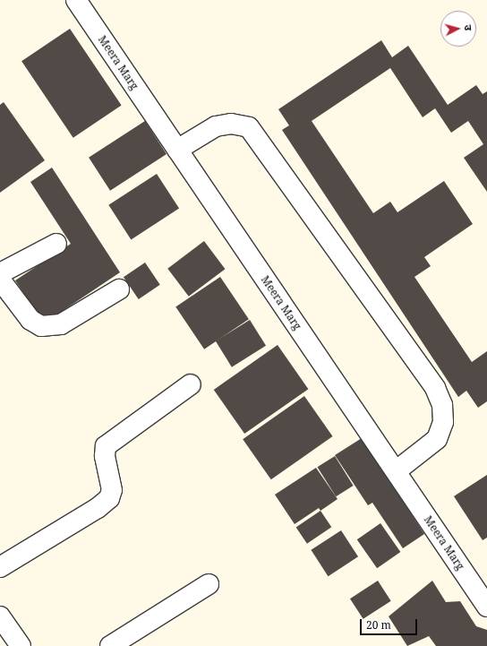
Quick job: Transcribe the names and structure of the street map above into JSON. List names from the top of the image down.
{
  "streets": {
    "street": ["Meera Marg"]
  },
  "scale_bar": "20 m",
  "north": "right"
}
